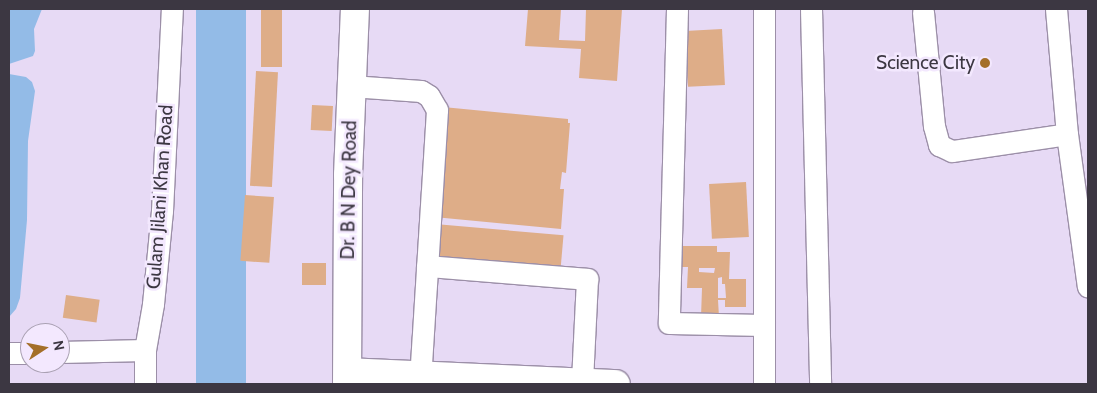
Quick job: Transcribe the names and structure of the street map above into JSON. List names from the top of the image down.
{
  "streets": {
    "main road": ["Dr. B N Dey Road"],
    "street": ["Gulam Jilani Khan Road"]
  },
  "places": ["Science City"],
  "north": "right"
}
